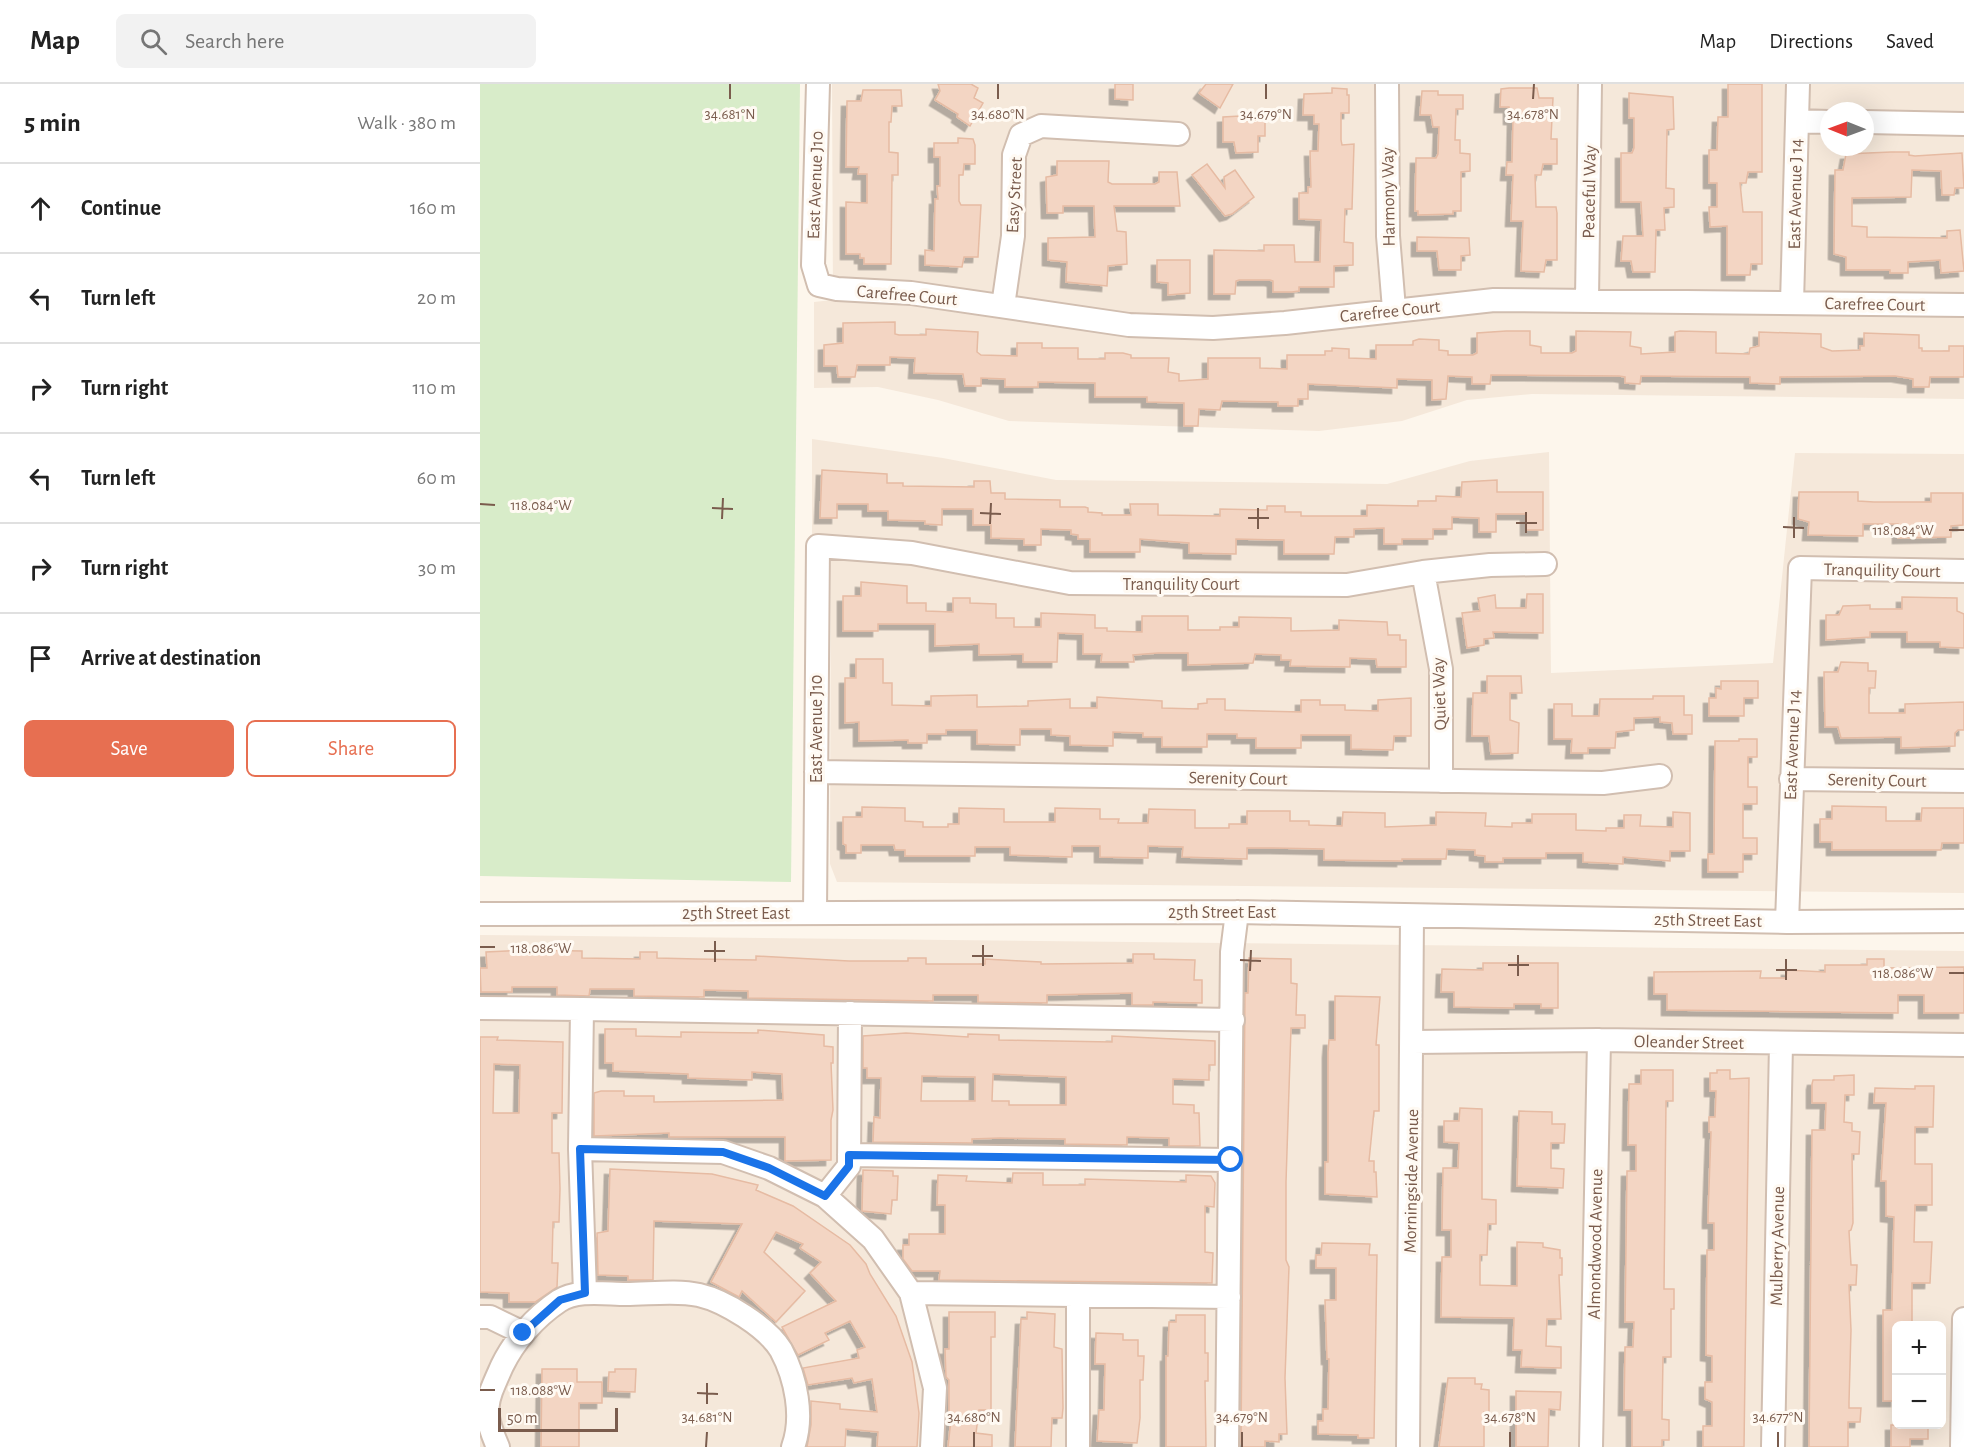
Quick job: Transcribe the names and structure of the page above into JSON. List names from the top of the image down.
{
  "streets": {
    "street": [
      "East Avenue J10",
      "Peaceful Way",
      "East Avenue J 14",
      "Easy Street",
      "Harmony Way",
      "Carefree Court",
      "Tranquility Court",
      "Quiet Way",
      "Serenity Court",
      "25th Street East",
      "Oleander Street",
      "Morningside Avenue",
      "Almondwood Avenue",
      "Mulberry Avenue"
    ]
  },
  "crossings": [
    ["East Avenue J10", "Carefree Court"],
    ["East Avenue J10", "Tranquility Court"],
    ["East Avenue J10", "Serenity Court"],
    ["East Avenue J10", "25th Street East"],
    ["Peaceful Way", "Carefree Court"],
    ["East Avenue J 14", "Carefree Court"],
    ["East Avenue J 14", "Tranquility Court"],
    ["East Avenue J 14", "Serenity Court"],
    ["East Avenue J 14", "25th Street East"],
    ["Easy Street", "Carefree Court"],
    ["Harmony Way", "Carefree Court"],
    ["Tranquility Court", "Quiet Way"],
    ["Quiet Way", "Serenity Court"],
    ["25th Street East", "Morningside Avenue"],
    ["Oleander Street", "Morningside Avenue"],
    ["Oleander Street", "Almondwood Avenue"],
    ["Oleander Street", "Mulberry Avenue"]
  ],
  "scale_bar": "50 m",
  "north": "left",
  "page": {
    "header": "Map",
    "search": "Search here",
    "nav": ["Map", "Directions", "Saved"],
    "heading": ["5 min", "Walk · 380 m"],
    "list": [
      ["Continue", "160 m"],
      ["Turn left", "20 m"],
      ["Turn right", "110 m"],
      ["Turn left", "60 m"],
      ["Turn right", "30 m"],
      "Arrive at destination"
    ],
    "buttons": ["Save", "Share"],
    "map_buttons": ["+", "−"],
    "scale": "50 m"
  },
  "coordinates": [
    "34.681°N",
    "34.680°N",
    "34.679°N",
    "34.678°N",
    "118.084°W",
    "118.086°W",
    "118.088°W",
    "34.677°N"
  ]
}
